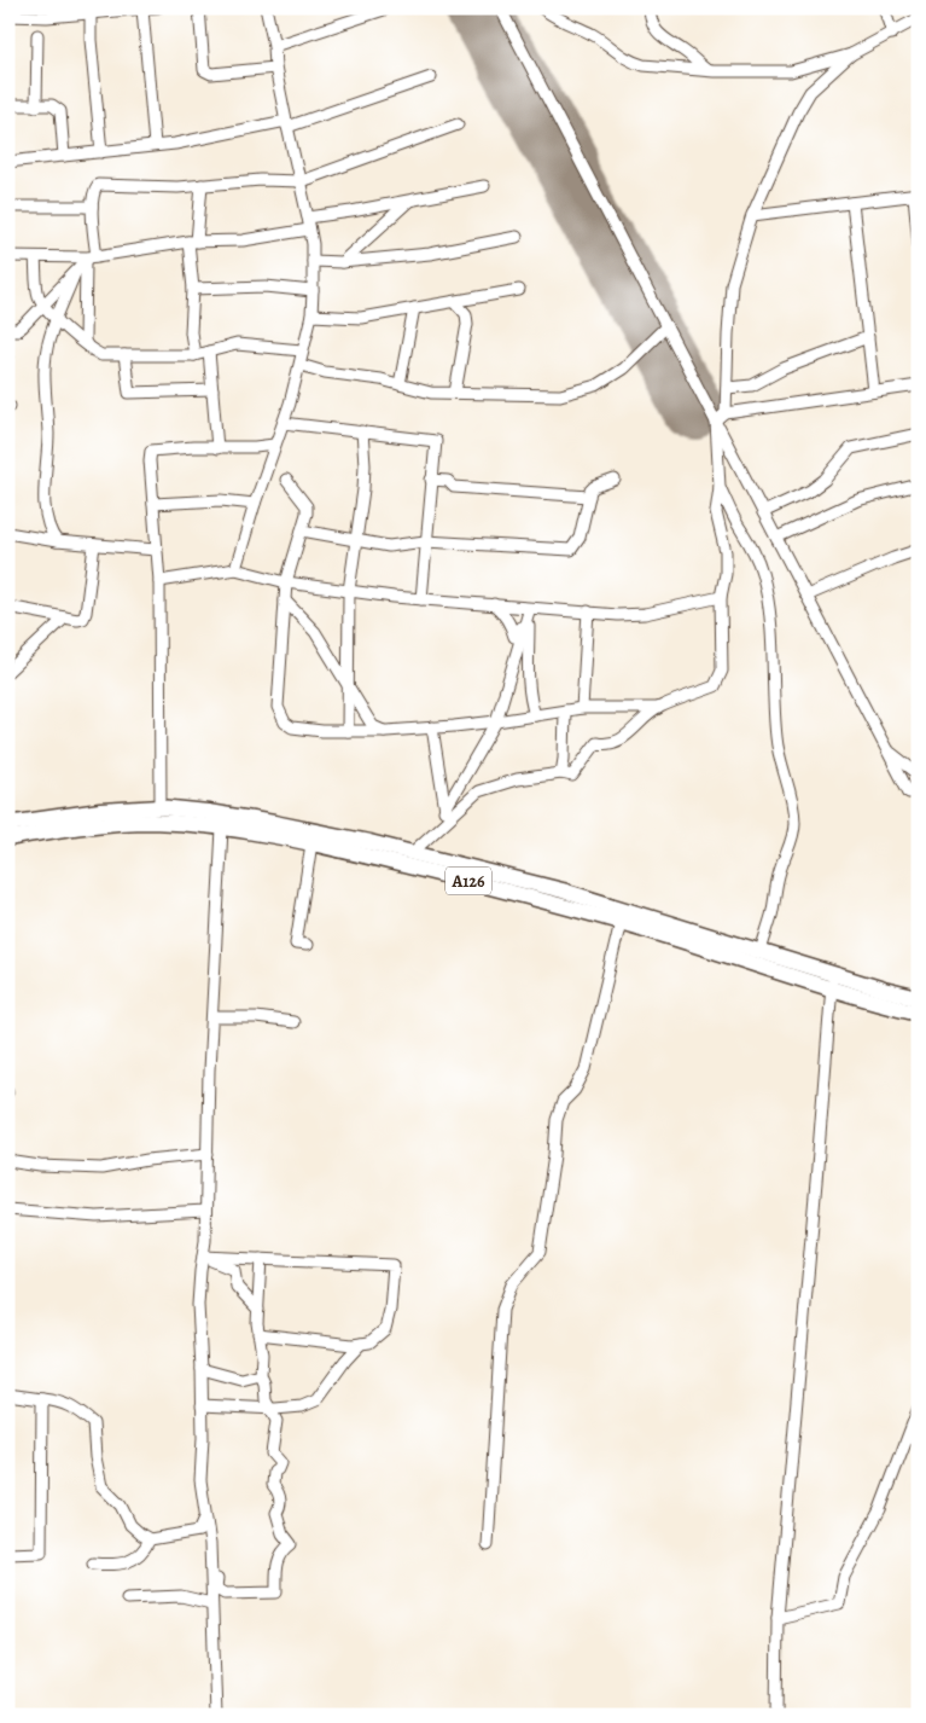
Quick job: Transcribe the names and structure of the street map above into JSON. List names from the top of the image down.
{
  "streets": {
    "highway": ["A126"]
  }
}
